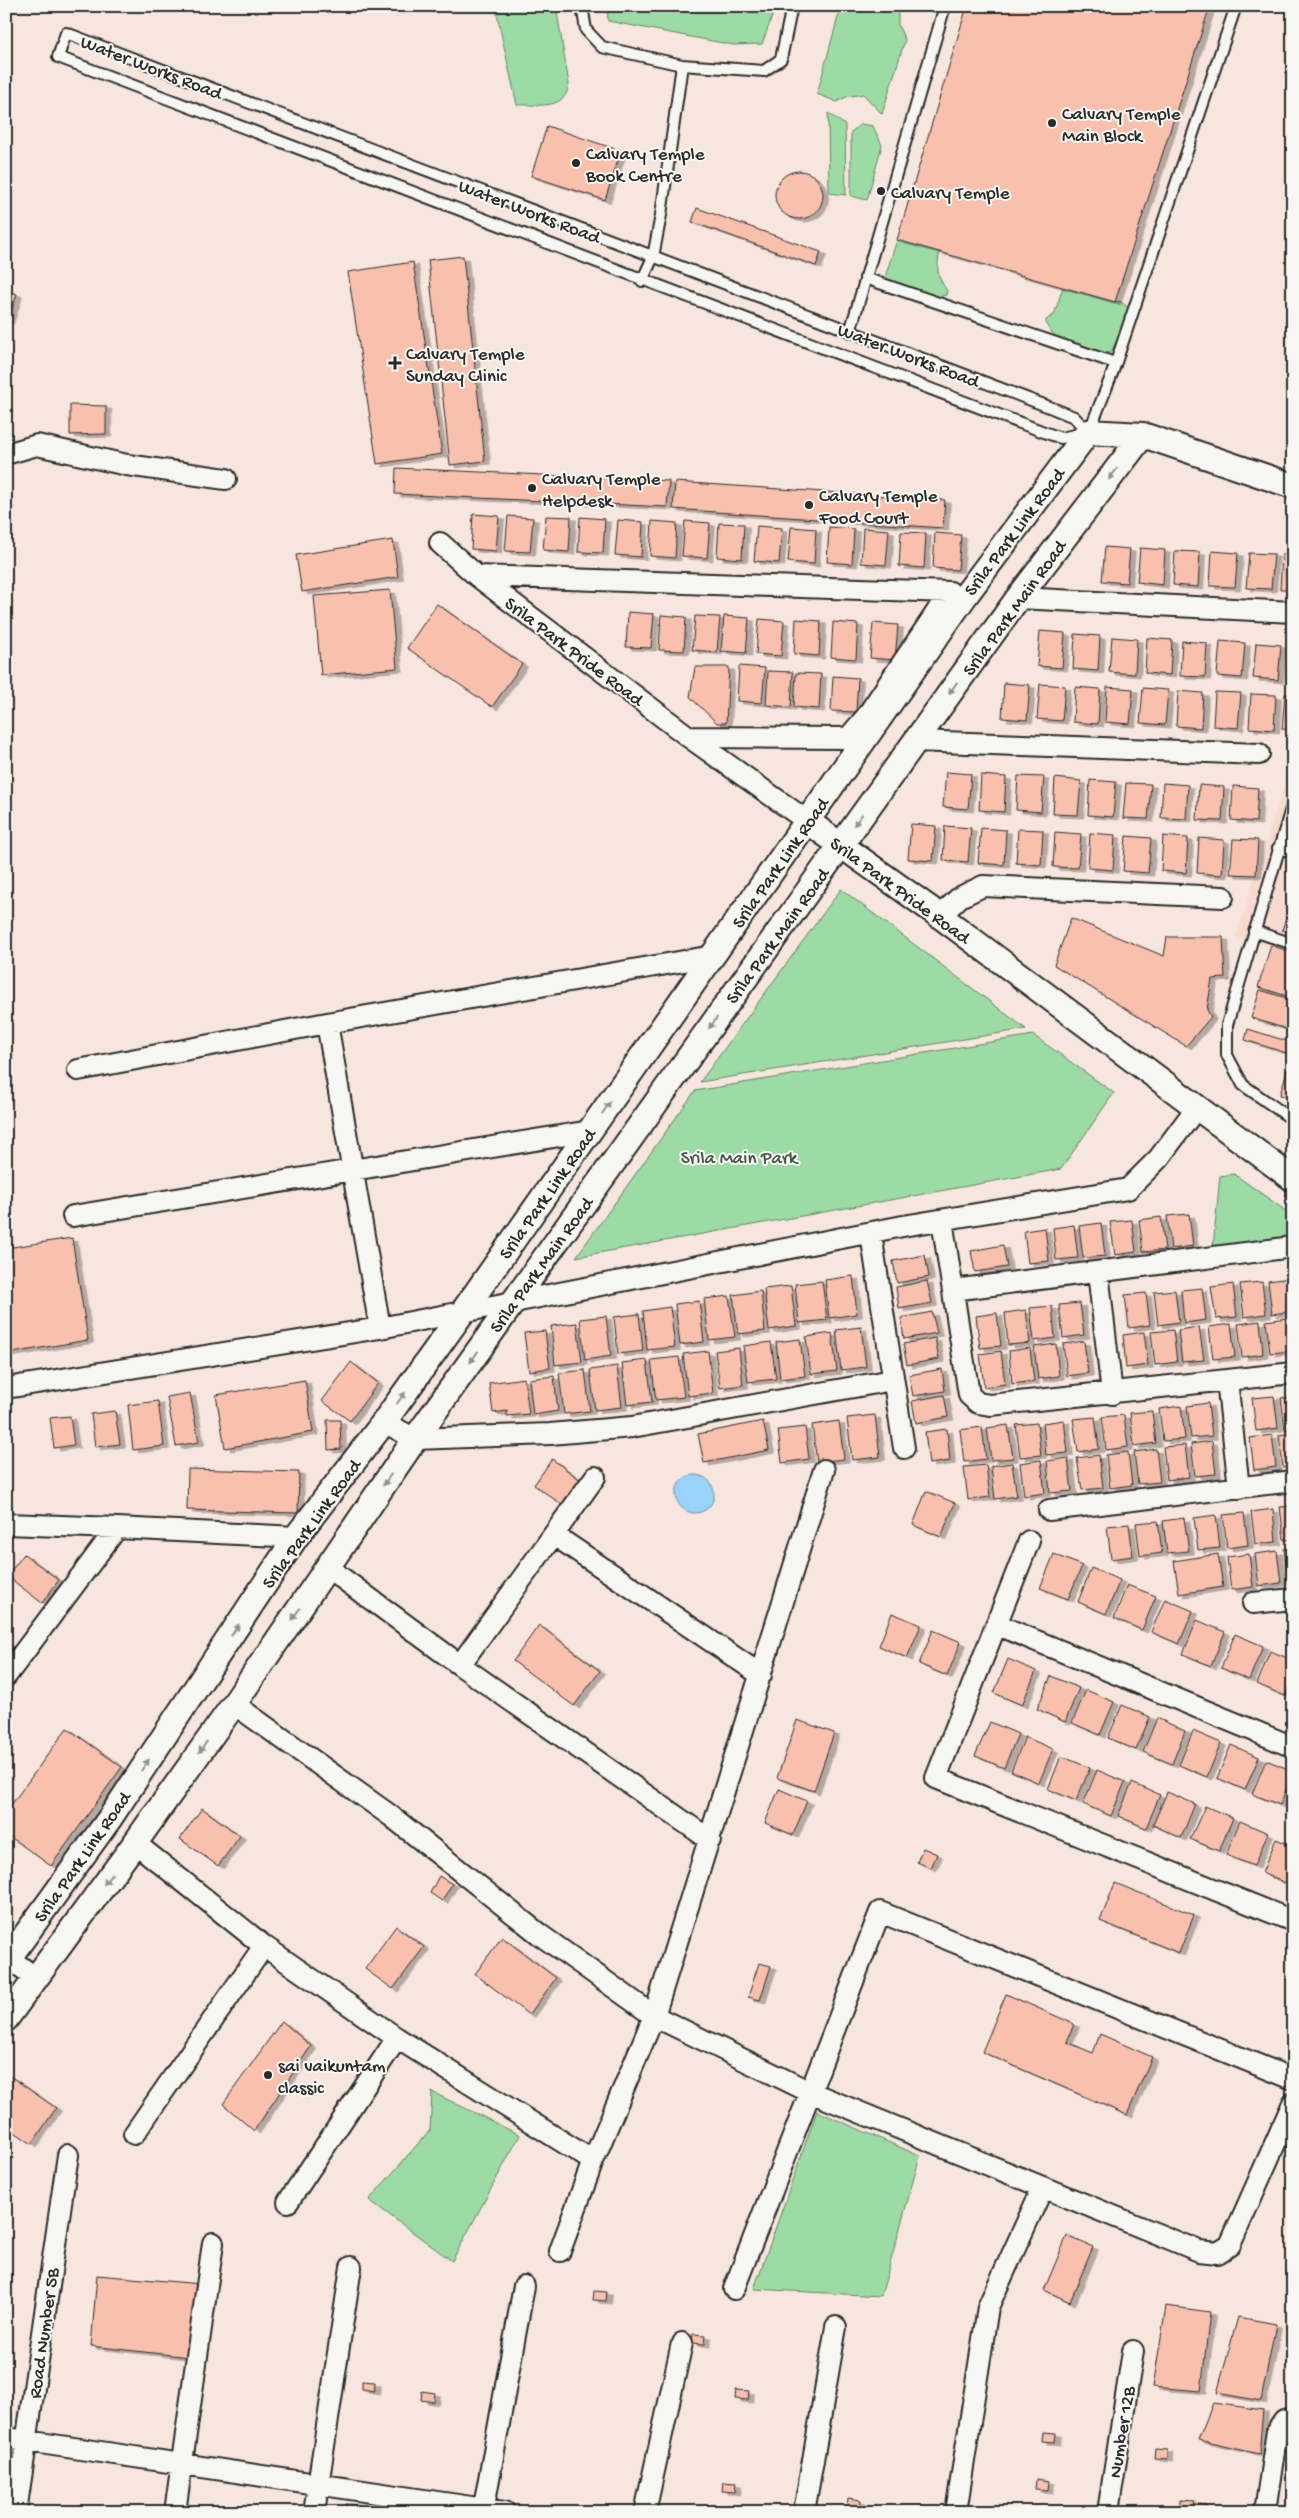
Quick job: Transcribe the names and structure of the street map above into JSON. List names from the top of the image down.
{
  "streets": {
    "street": [
      "Water Works Road",
      "Srila Park Link Road",
      "Srila Park Main Road",
      "Srila Park Pride Road",
      "Road Number 5B",
      "Number 12B"
    ]
  },
  "crossings": [
    ["Water Works Road", "Srila Park Link Road"],
    ["Water Works Road", "Srila Park Main Road"],
    ["Srila Park Link Road", "Srila Park Main Road"],
    ["Srila Park Link Road", "Srila Park Pride Road"],
    ["Srila Park Main Road", "Srila Park Pride Road"]
  ],
  "one_way": ["Srila Park Main Road"],
  "parks": ["Srila Main Park"],
  "places": {
    "other": [
      "Calvary Temple Main Block",
      "Calvary Temple Book Centre",
      "Calvary Temple",
      "Calvary Temple Helpdesk",
      "Calvary Temple Food Court",
      "sai vaikuntam classic"
    ],
    "health": ["Calvary Temple Sunday Clinic"]
  }
}
